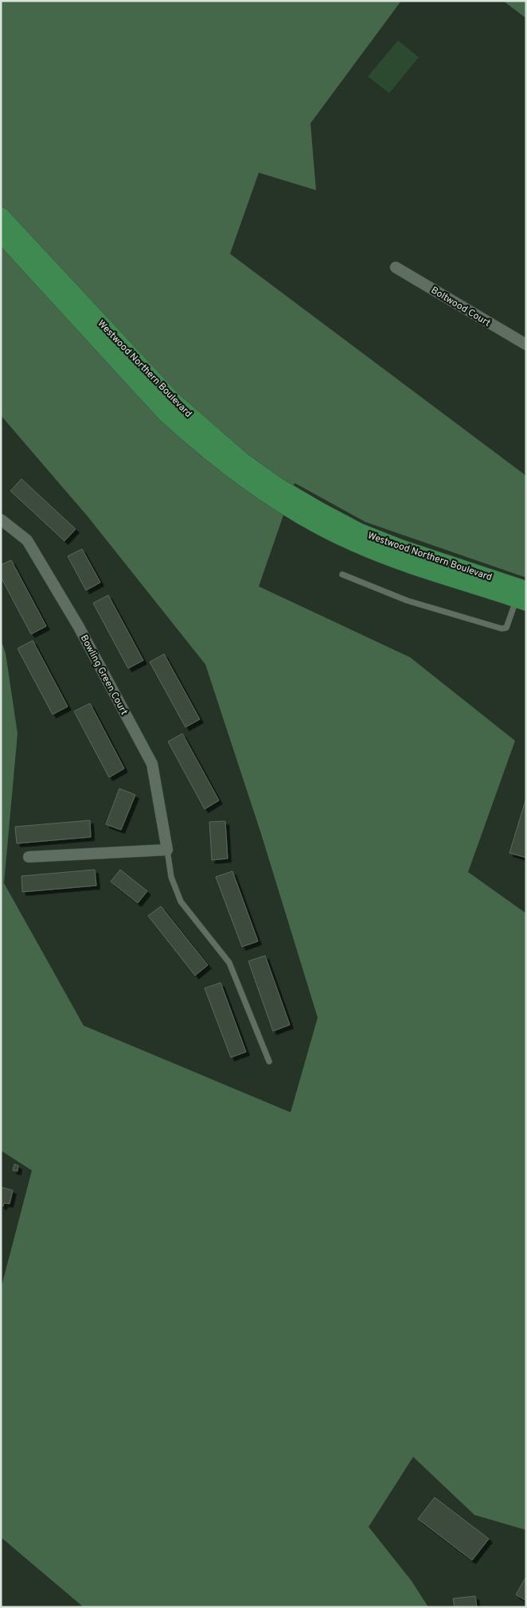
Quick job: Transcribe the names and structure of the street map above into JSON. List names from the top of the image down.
{
  "streets": {
    "main road": ["Westwood Northern Boulevard"],
    "street": ["Boltwood Court", "Bowling Green Court"]
  }
}
